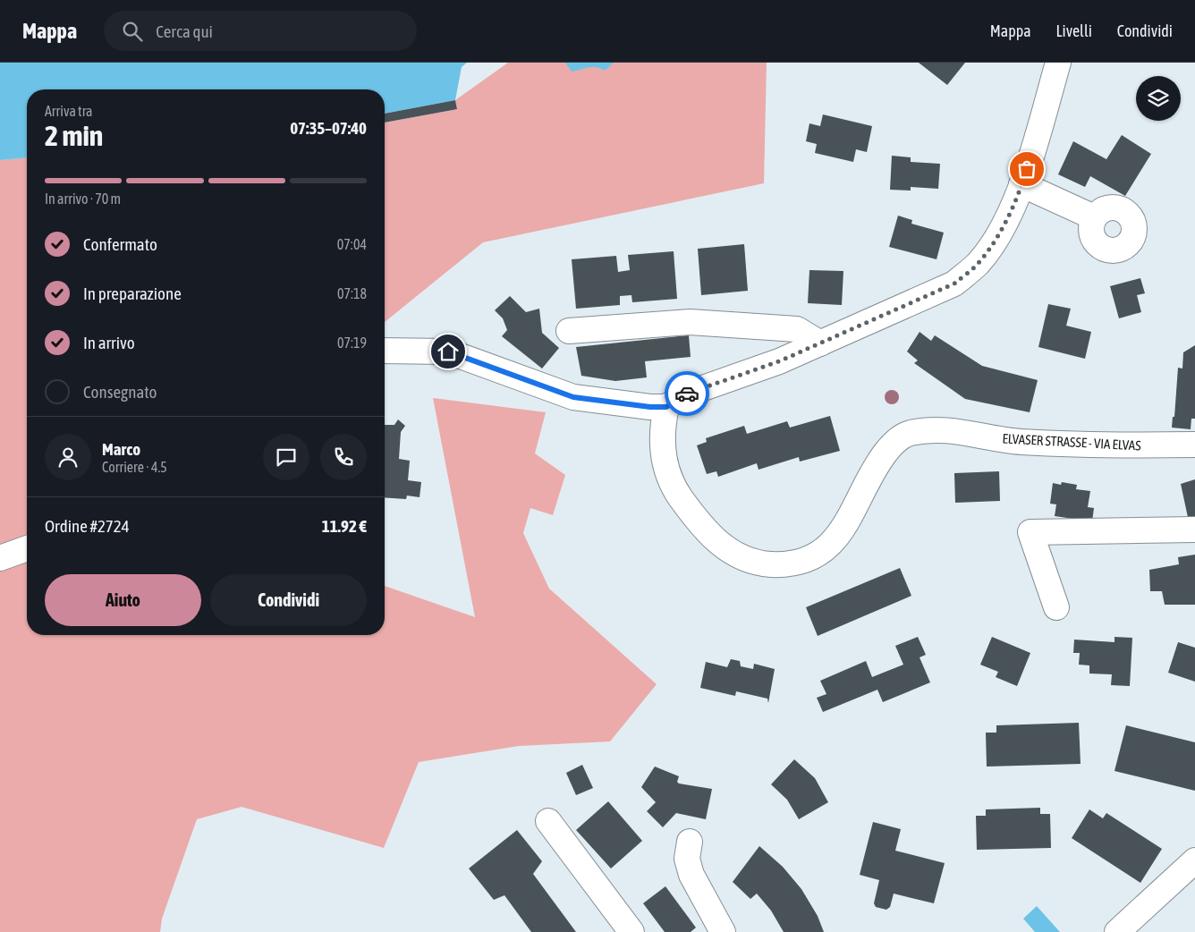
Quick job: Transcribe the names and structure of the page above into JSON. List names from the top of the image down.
{
  "streets": {
    "street": ["ELVASER STRASSE - VIA ELVAS"]
  },
  "page": {
    "header": "Mappa",
    "search": "Cerca qui",
    "nav": ["Mappa", "Livelli", "Condividi"],
    "heading": ["2 min", "Arriva tra", "07:35–07:40"],
    "panel": [
      "Marco",
      "Corriere · 4.5",
      "Ordine #2724",
      "11.92 €"
    ],
    "bar": "In arrivo · 70 m",
    "list": [
      ["Confermato", "07:04"],
      ["In preparazione", "07:18"],
      ["In arrivo", "07:19"],
      "Consegnato"
    ],
    "buttons": ["Aiuto", "Condividi"]
  }
}
